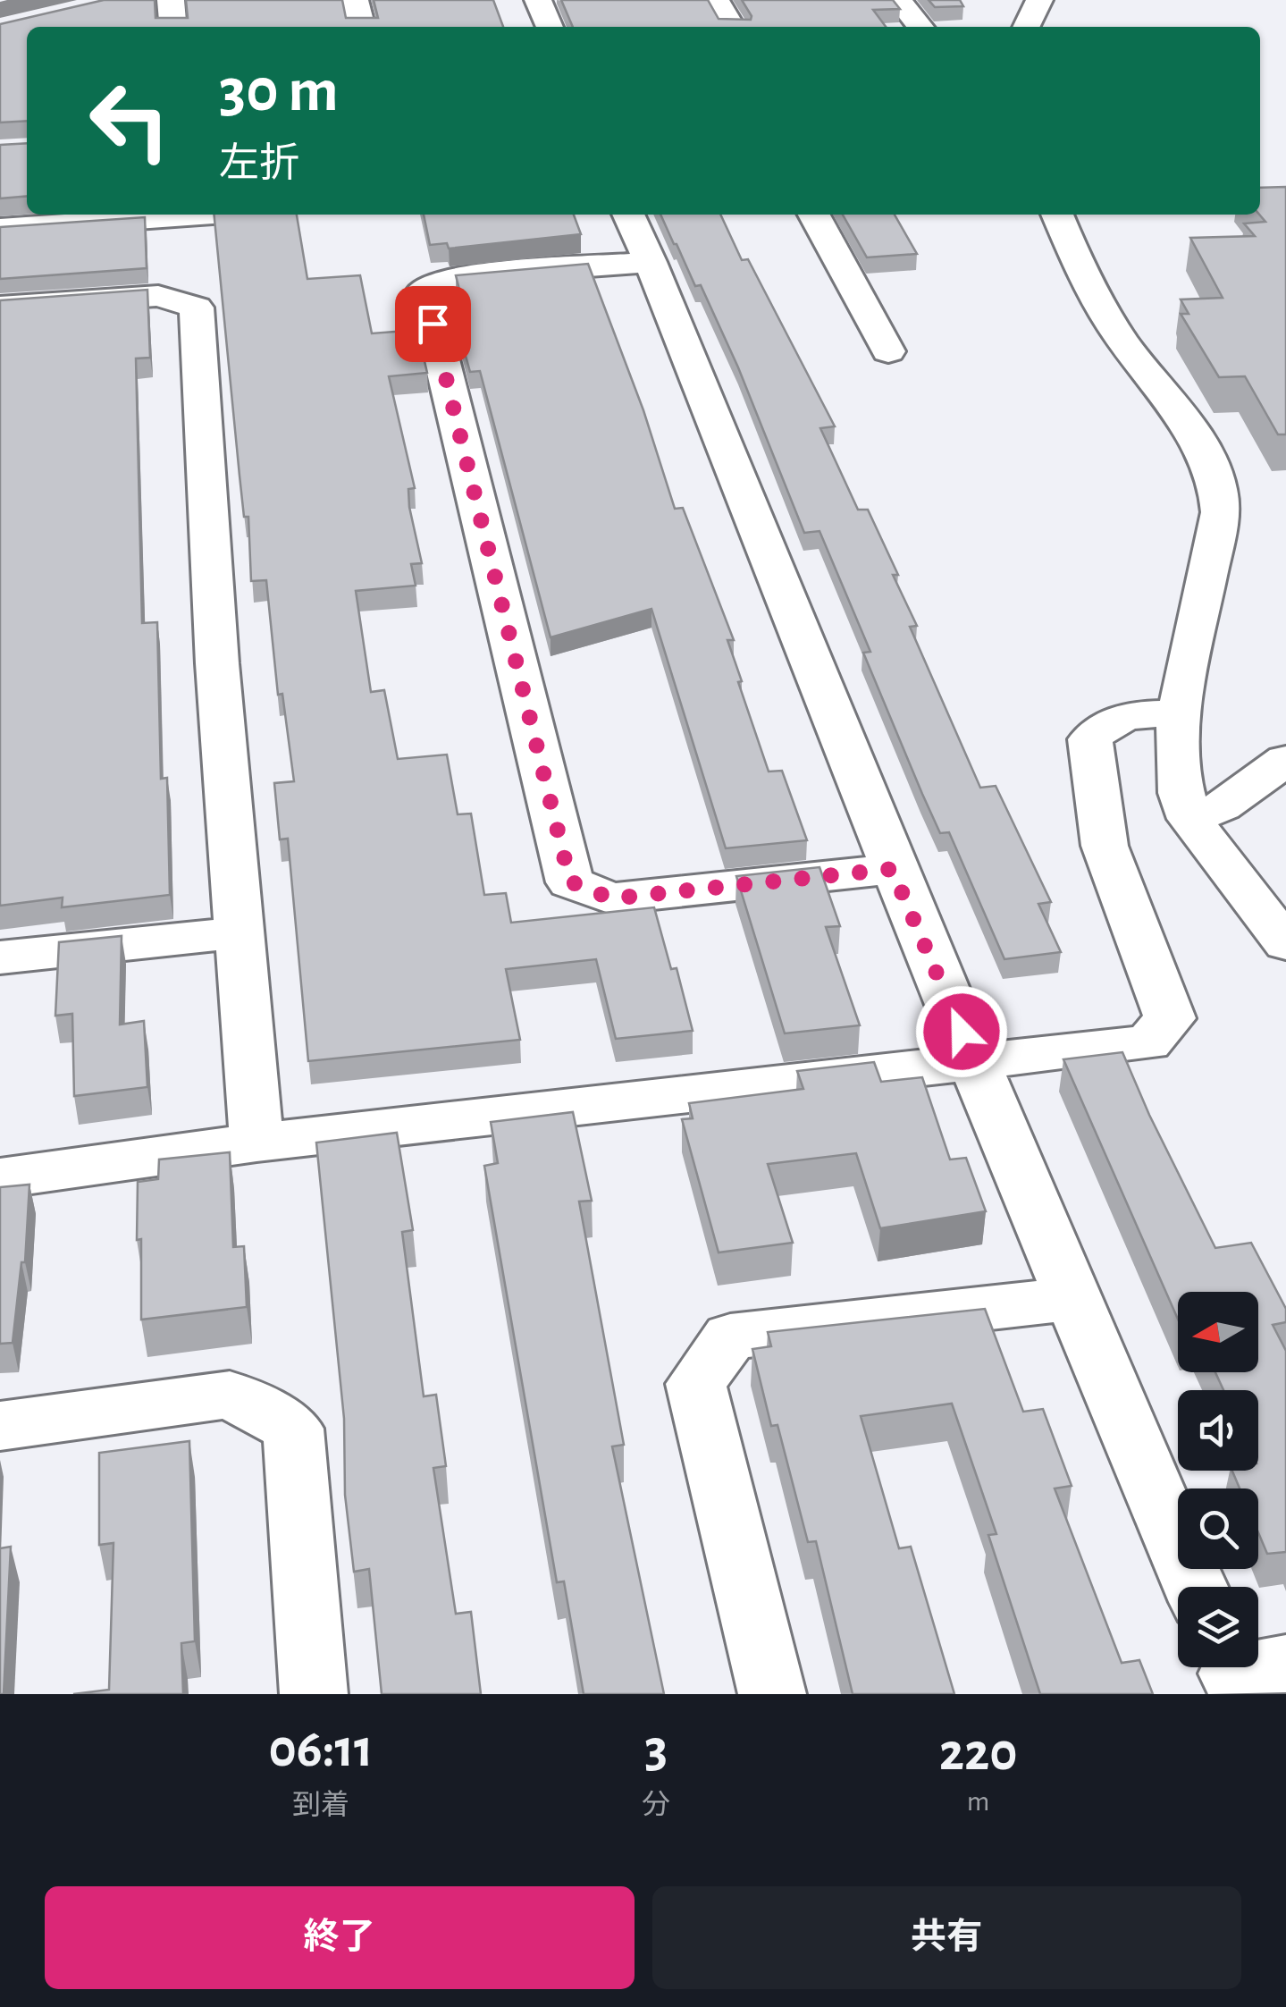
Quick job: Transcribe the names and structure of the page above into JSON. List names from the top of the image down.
{
  "north": "left",
  "page": {
    "turn": ["30 m", "左折"],
    "eta": [
      "06:11",
      "到着",
      "3",
      "分",
      "220",
      "m"
    ],
    "buttons": ["終了", "共有"]
  }
}
